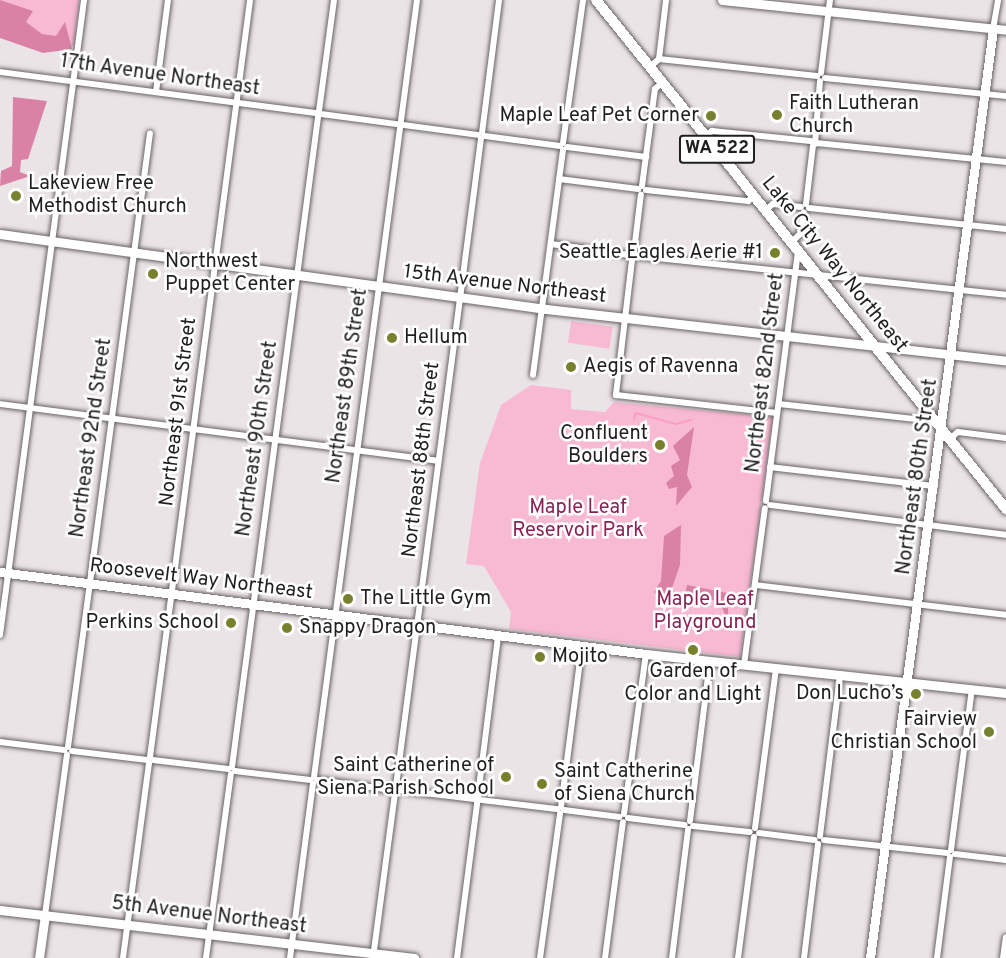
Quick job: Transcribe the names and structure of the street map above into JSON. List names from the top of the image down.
{
  "streets": {
    "main road": ["WA 522", "Lake City Way Northeast"],
    "street": [
      "17th Avenue Northeast",
      "15th Avenue Northeast",
      "Northeast 82nd Street",
      "Northeast 89th Street",
      "Northeast 91st Street",
      "Northeast 92nd Street",
      "Northeast 90th Street",
      "Northeast 88th Street",
      "Northeast 80th Street",
      "Roosevelt Way Northeast",
      "5th Avenue Northeast"
    ]
  },
  "crossings": [
    ["17th Avenue Northeast", "Northeast 89th Street"],
    ["17th Avenue Northeast", "Northeast 91st Street"],
    ["17th Avenue Northeast", "Northeast 90th Street"],
    ["17th Avenue Northeast", "Northeast 88th Street"],
    ["Lake City Way Northeast", "15th Avenue Northeast"],
    ["Lake City Way Northeast", "Northeast 82nd Street"],
    ["Lake City Way Northeast", "Northeast 80th Street"],
    ["15th Avenue Northeast", "Northeast 82nd Street"],
    ["15th Avenue Northeast", "Northeast 89th Street"],
    ["15th Avenue Northeast", "Northeast 91st Street"],
    ["15th Avenue Northeast", "Northeast 92nd Street"],
    ["15th Avenue Northeast", "Northeast 90th Street"],
    ["15th Avenue Northeast", "Northeast 88th Street"],
    ["15th Avenue Northeast", "Northeast 80th Street"],
    ["Northeast 82nd Street", "Roosevelt Way Northeast"],
    ["Northeast 89th Street", "Roosevelt Way Northeast"],
    ["Northeast 89th Street", "5th Avenue Northeast"],
    ["Northeast 91st Street", "Roosevelt Way Northeast"],
    ["Northeast 91st Street", "5th Avenue Northeast"],
    ["Northeast 92nd Street", "Roosevelt Way Northeast"],
    ["Northeast 92nd Street", "5th Avenue Northeast"],
    ["Northeast 90th Street", "Roosevelt Way Northeast"],
    ["Northeast 90th Street", "5th Avenue Northeast"],
    ["Northeast 88th Street", "Roosevelt Way Northeast"],
    ["Northeast 88th Street", "5th Avenue Northeast"],
    ["Northeast 80th Street", "Roosevelt Way Northeast"]
  ],
  "parks": ["Maple Leaf Reservoir Park", "Maple Leaf Playground"],
  "places": [
    "Faith Lutheran Church",
    "Maple Leaf Pet Corner",
    "Lakeview Free Methodist Church",
    "Seattle Eagles Aerie #1",
    "Northwest Puppet Center",
    "Hellum",
    "Aegis of Ravenna",
    "Confluent Boulders",
    "The Little Gym",
    "Perkins School",
    "Snappy Dragon",
    "Garden of Color and Light",
    "Mojito",
    "Don Lucho’s",
    "Fairview Christian School",
    "Saint Catherine of Siena Parish School",
    "Saint Catherine of Siena Church"
  ]
}
